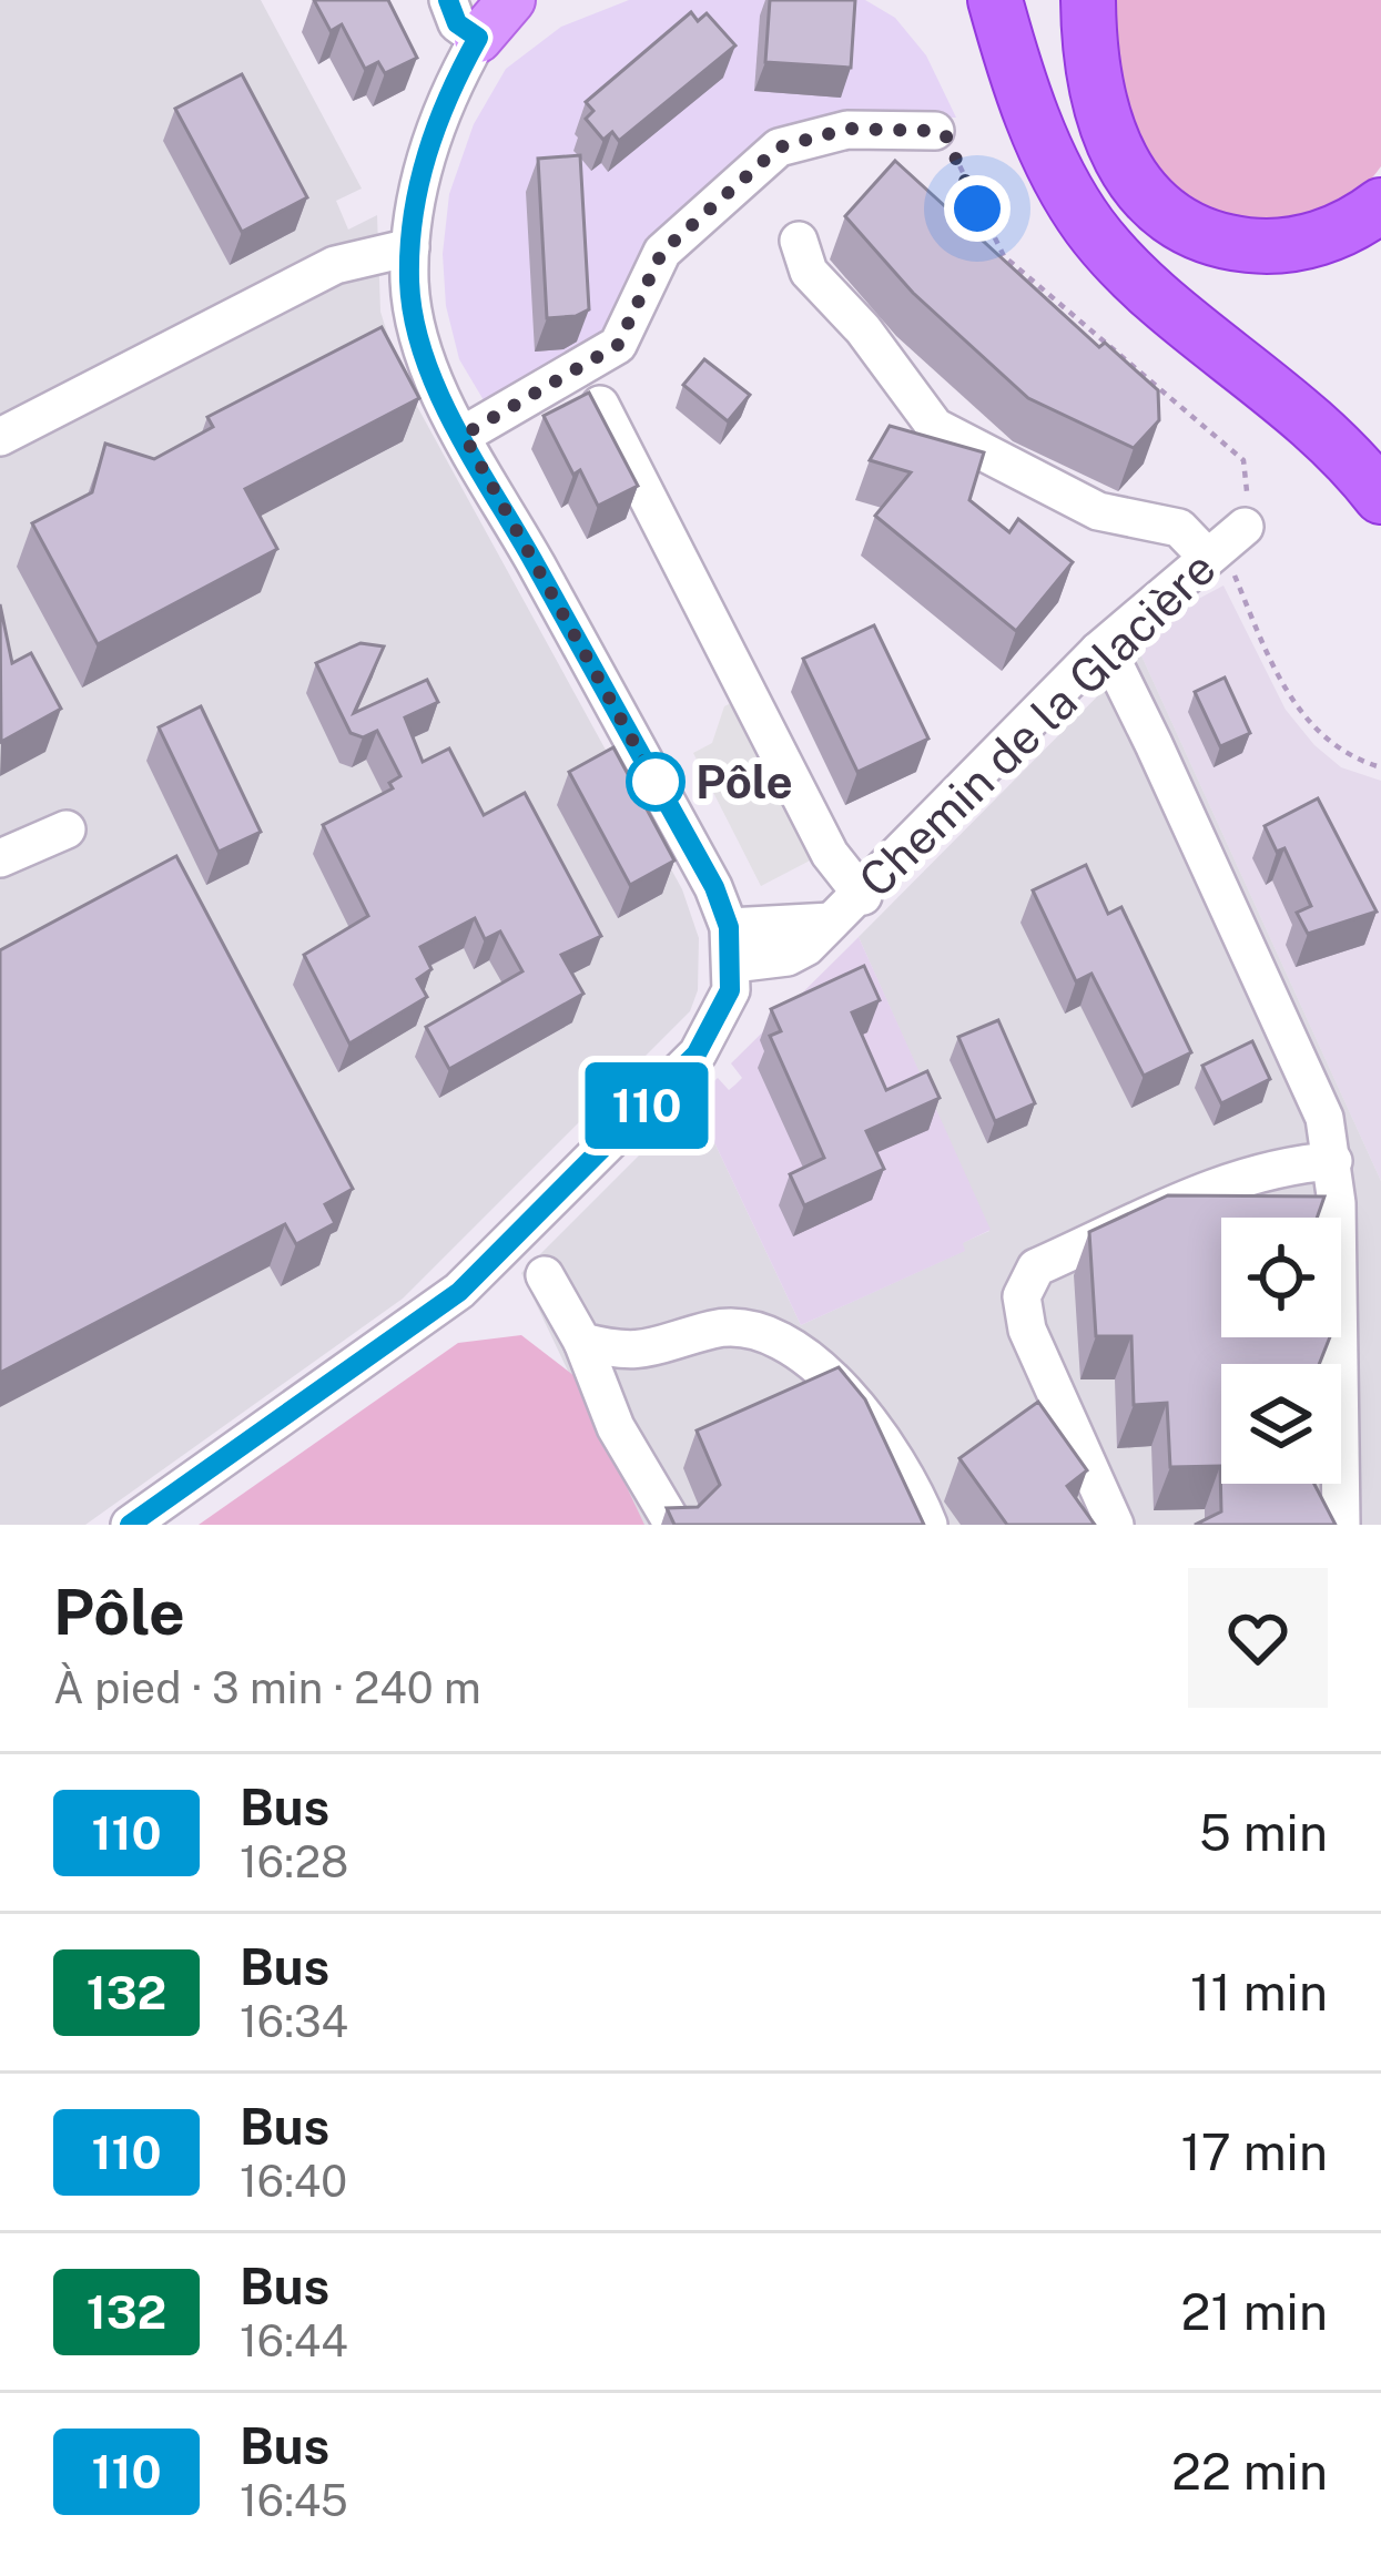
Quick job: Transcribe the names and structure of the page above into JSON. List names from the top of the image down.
{
  "streets": {
    "street": ["Chemin de la Glacière"]
  },
  "places": ["Pôle"],
  "lines": ["bus line 110"],
  "page": {
    "on_map": "110",
    "heading": ["Pôle", "À pied · 3 min · 240 m"],
    "list": [
      {
        "mark": "110",
        "name": "Bus",
        "note": "16:28",
        "value": "5 min"
      },
      {
        "mark": "132",
        "name": "Bus",
        "note": "16:34",
        "value": "11 min"
      },
      {
        "mark": "110",
        "name": "Bus",
        "note": "16:40",
        "value": "17 min"
      },
      {
        "mark": "132",
        "name": "Bus",
        "note": "16:44",
        "value": "21 min"
      },
      {
        "mark": "110",
        "name": "Bus",
        "note": "16:45",
        "value": "22 min"
      }
    ]
  }
}
